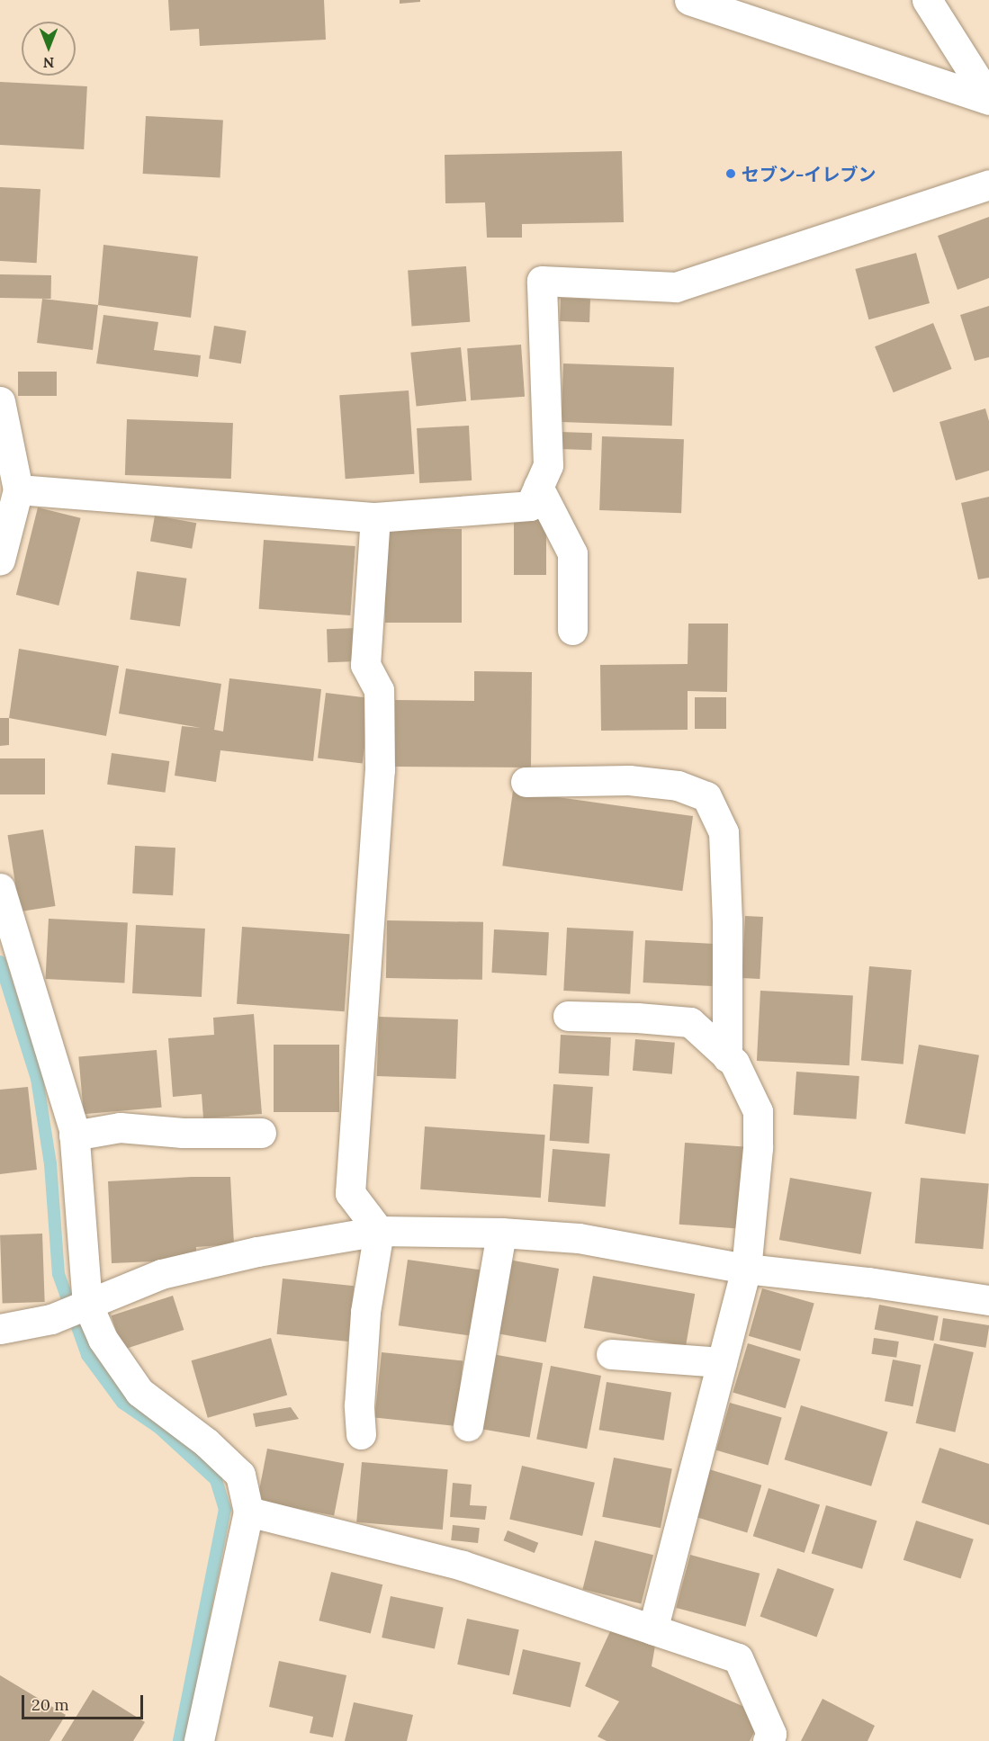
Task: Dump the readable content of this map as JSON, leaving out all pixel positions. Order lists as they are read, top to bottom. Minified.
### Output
{"places":["セブン-イレブン"],"scale_bar":"20 m","north":"bottom"}
